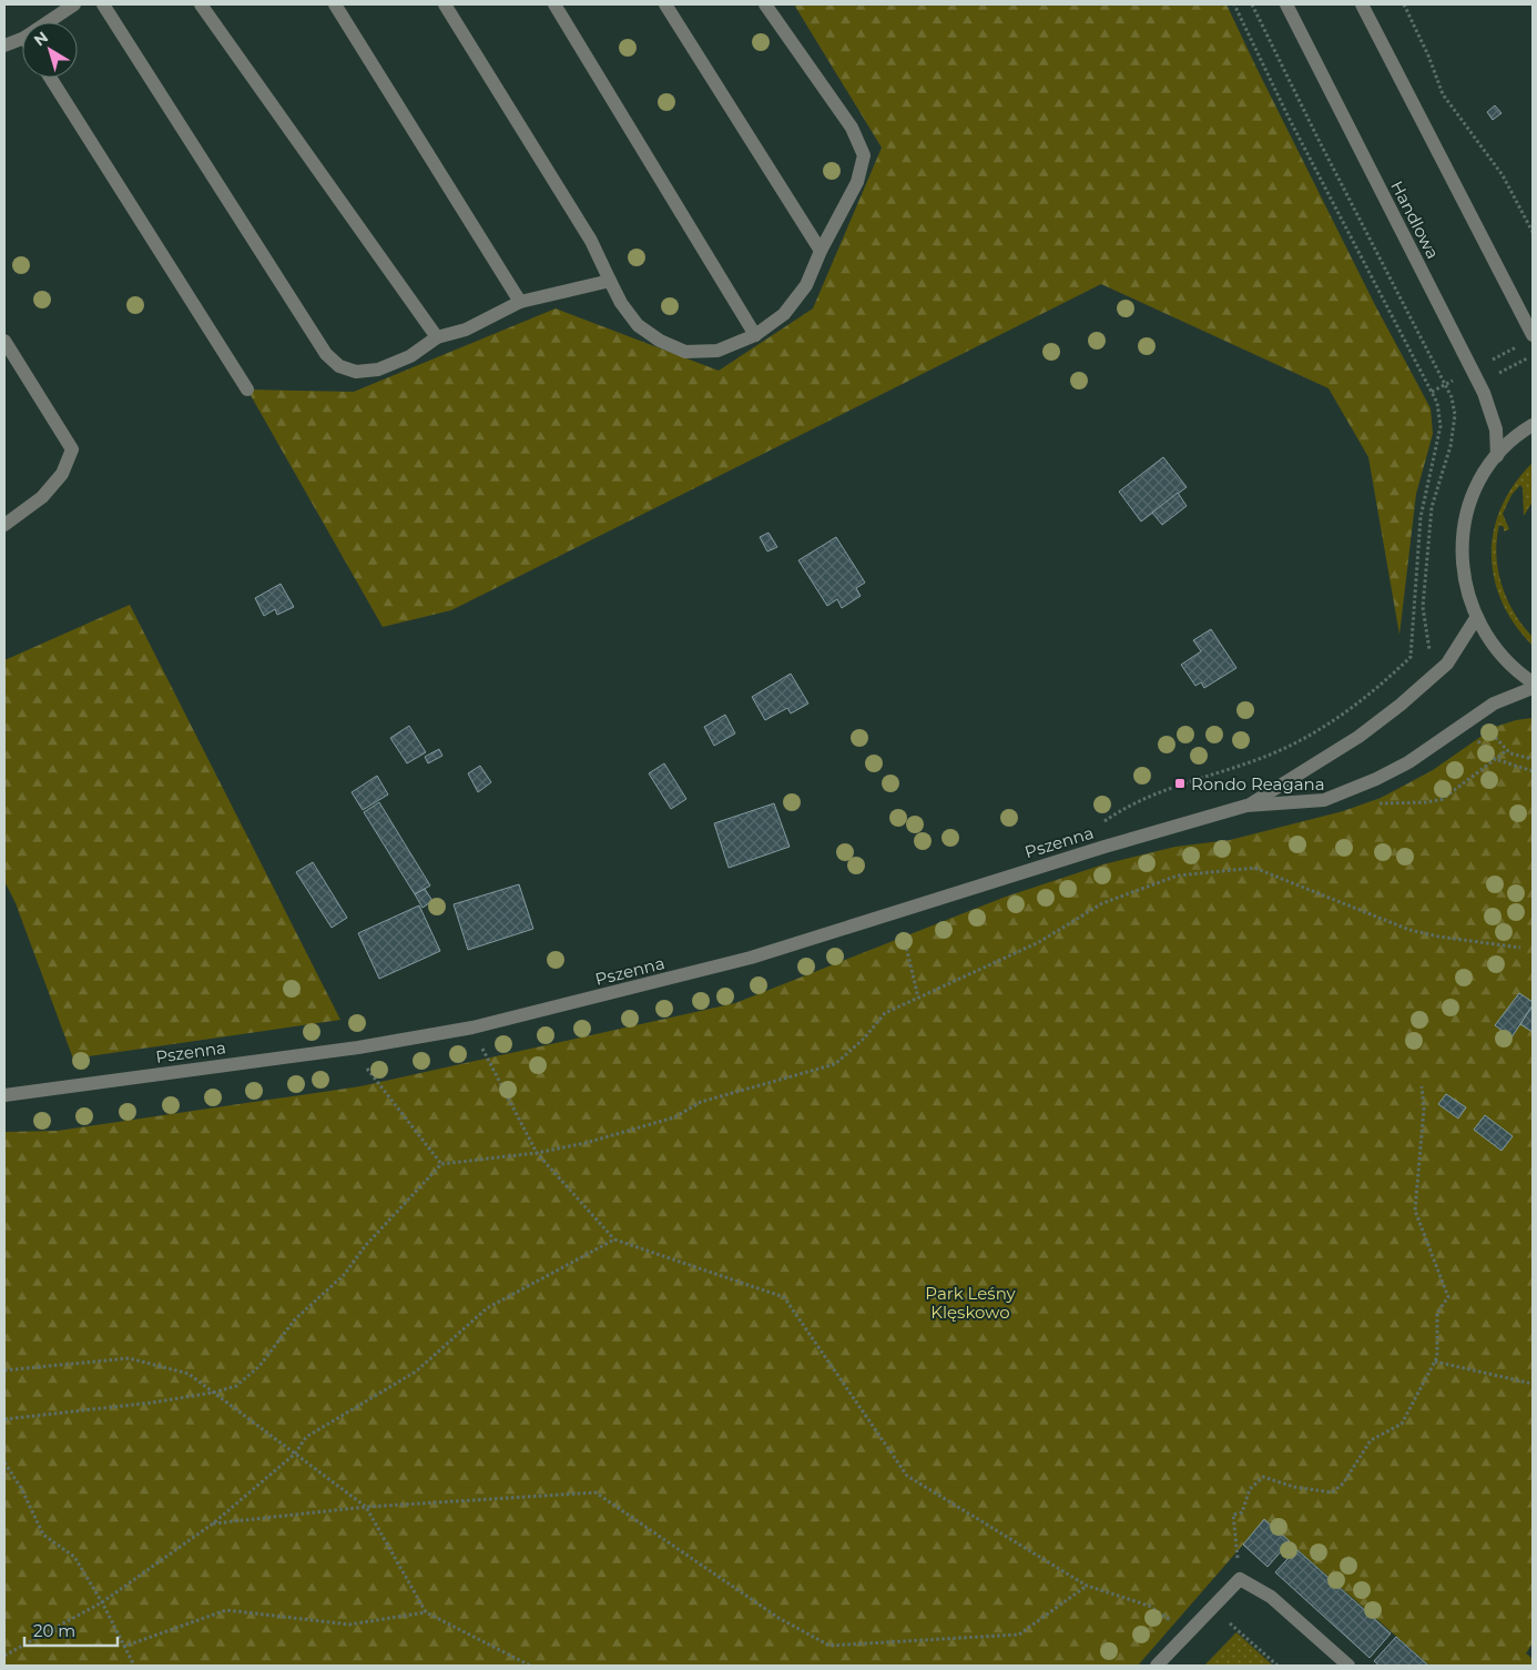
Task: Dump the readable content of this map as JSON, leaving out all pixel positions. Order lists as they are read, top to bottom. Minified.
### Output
{"streets":{"street":["Handlowa","Pszenna"]},"parks":["Park Leśny Klęskowo"],"places":{"transit":["Rondo Reagana"]},"scale_bar":"20 m","north":"top left"}
